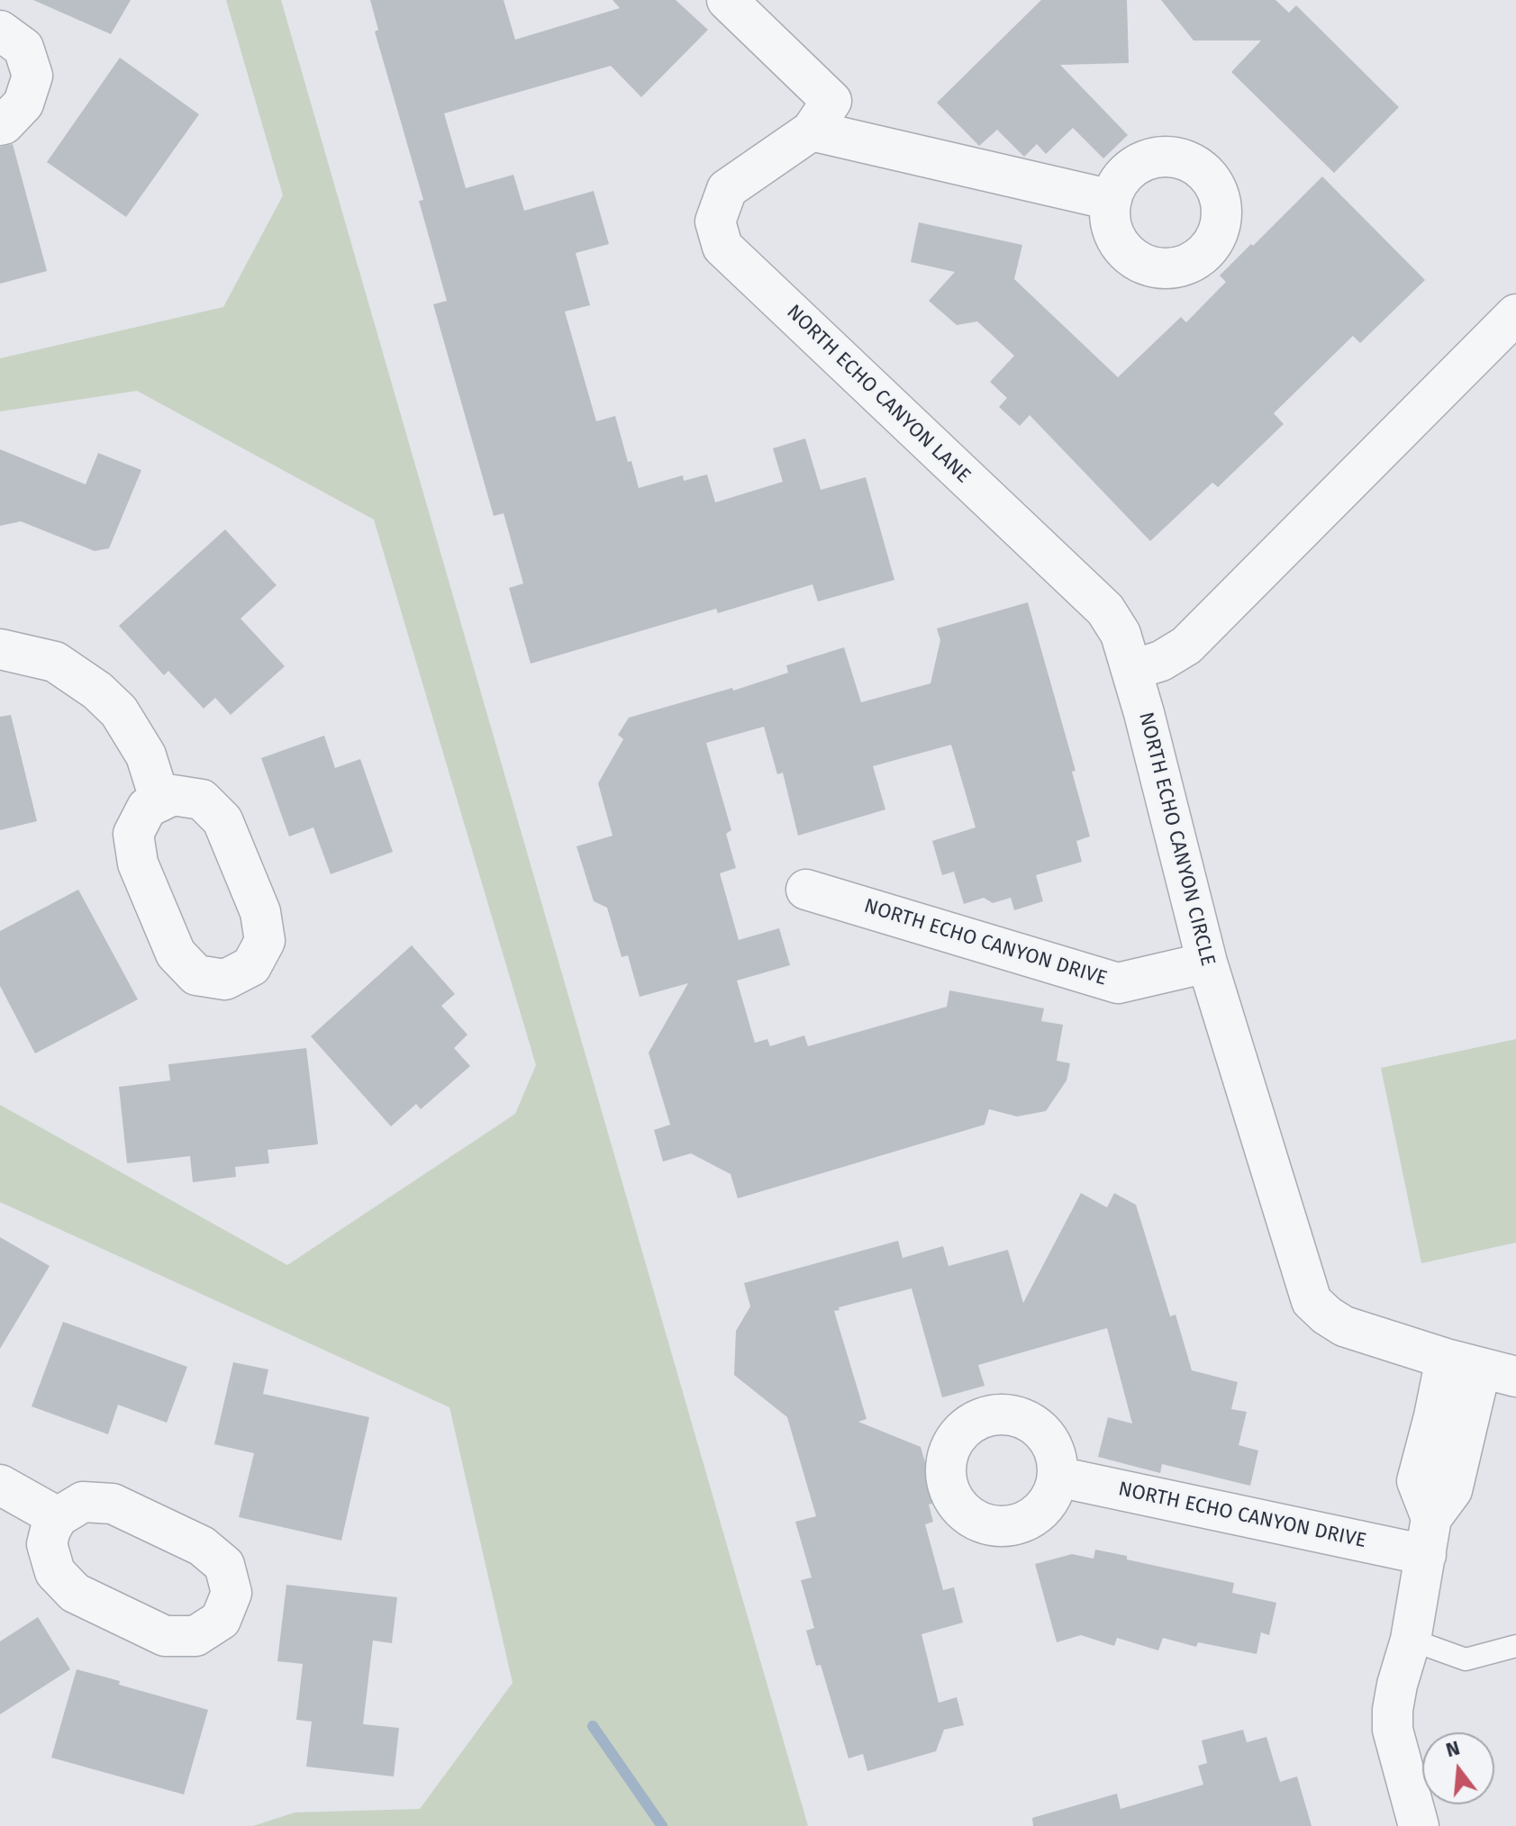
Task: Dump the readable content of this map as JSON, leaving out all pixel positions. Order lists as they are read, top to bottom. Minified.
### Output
{"streets":{"street":["NORTH ECHO CANYON LANE","NORTH ECHO CANYON CIRCLE","NORTH ECHO CANYON DRIVE"]},"crossings":[["NORTH ECHO CANYON LANE","NORTH ECHO CANYON CIRCLE"],["NORTH ECHO CANYON CIRCLE","NORTH ECHO CANYON DRIVE"]],"north":"top"}
